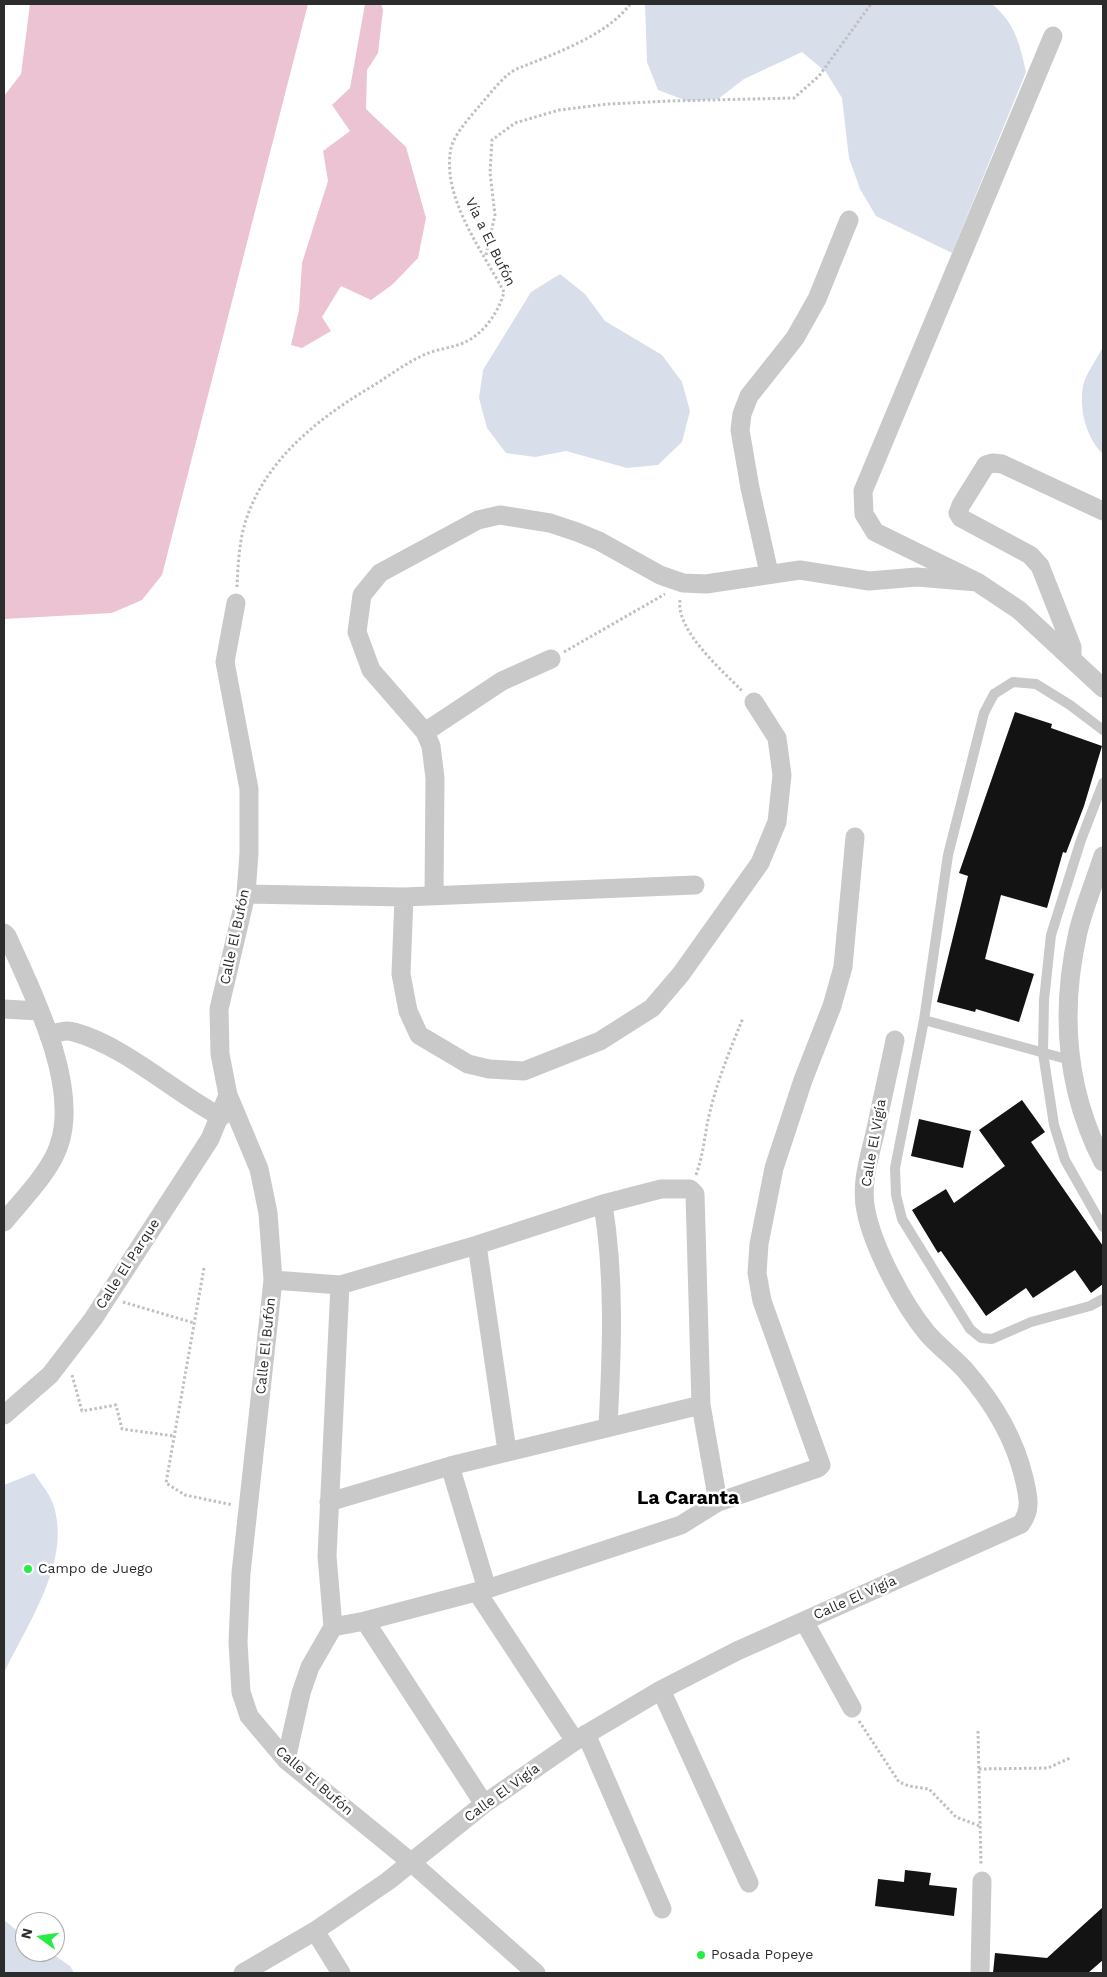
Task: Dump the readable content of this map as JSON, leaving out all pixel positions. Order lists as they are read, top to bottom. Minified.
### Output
{"streets":{"street":["Calle El Bufón","Calle El Vigía","Calle El Parque"],"path":["Vía a El Bufón"]},"crossings":[["Vía a El Bufón","Calle El Bufón"],["Calle El Bufón","Calle El Vigía"],["Calle El Bufón","Calle El Parque"]],"districts":["La Caranta"],"places":["Campo de Juego","Posada Popeye"],"north":"left"}
